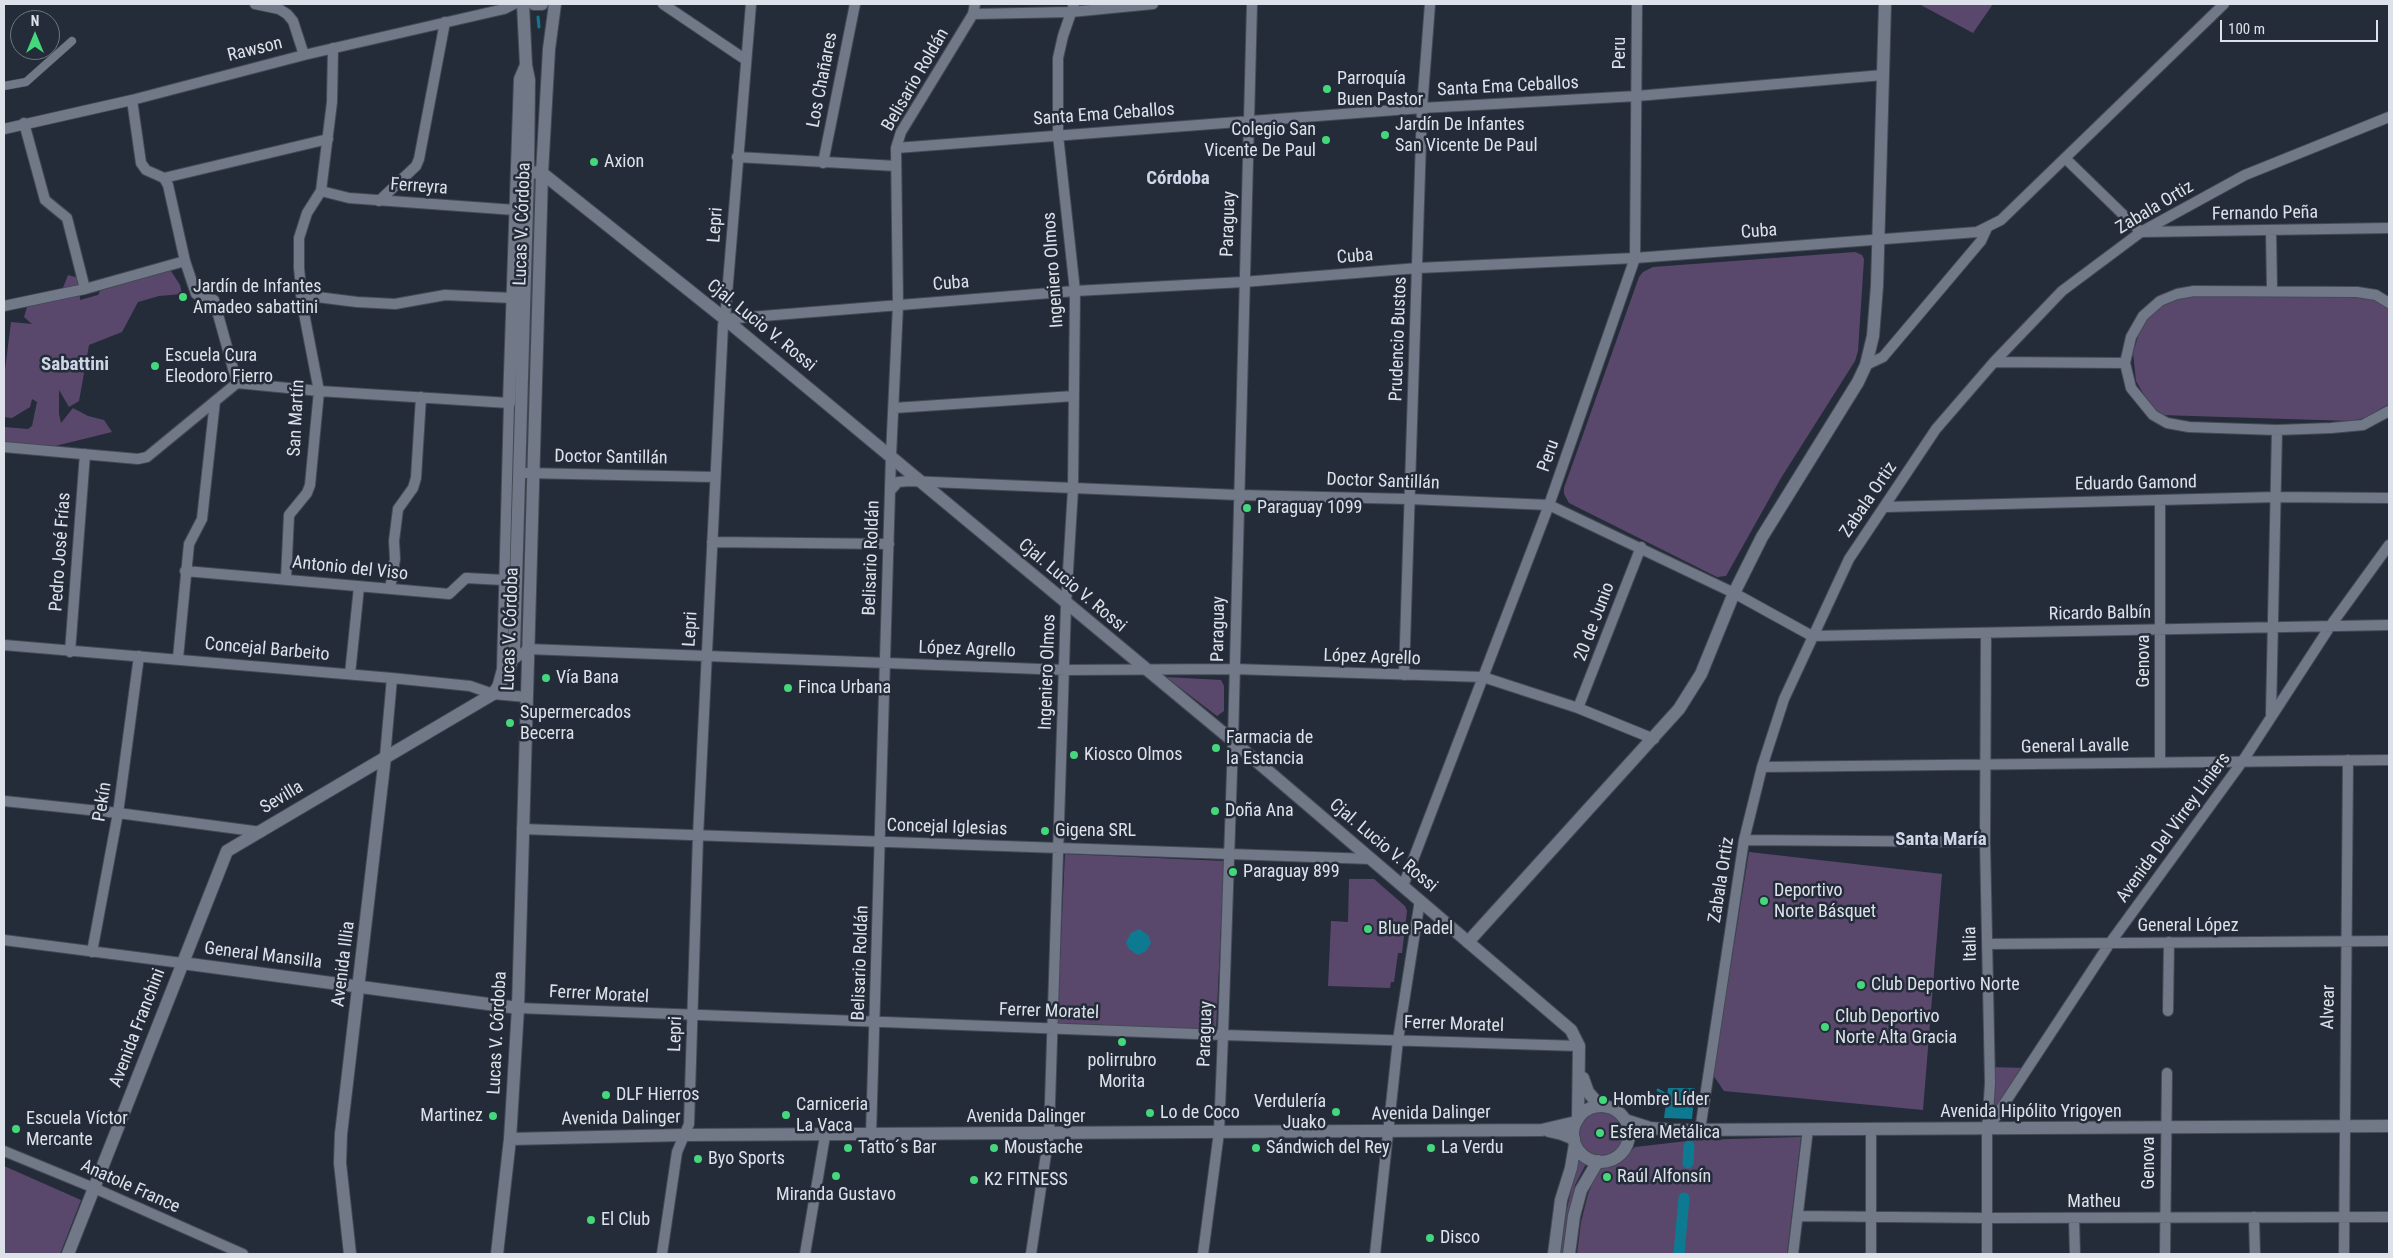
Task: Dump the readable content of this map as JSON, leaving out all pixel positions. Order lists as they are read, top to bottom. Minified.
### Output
{"streets":{"street":["Rawson","Peru","Los Chañares","Belisario Roldán","Santa Ema Ceballos","Ferreyra","Zabala Ortiz","Fernando Peña","Lucas V. Córdoba","Paraguay","Lepri","Cuba","Ingeniero Olmos","Cjal. Lucio V. Rossi","Prudencio Bustos","San Martín","Doctor Santillán","Eduardo Gamond","Pedro José Frías","Antonio del Viso","Ricardo Balbín","20 de Junio","Concejal Barbeito","López Agrello","Genova","General Lavalle","Sevilla","Pekín","Concejal Iglesias","Avenida Del Virrey Liniers","General López","Italia","General Mansilla","Avenida Illia","Ferrer Moratel","Alvear","Avenida Franchini","Avenida Hipólito Yrigoyen","Avenida Dalinger","Anatole France","Matheu"]},"crossings":[["Rawson","San Martín"],["Peru","Santa Ema Ceballos"],["Peru","Cuba"],["Peru","Cjal. Lucio V. Rossi"],["Peru","Doctor Santillán"],["Peru","López Agrello"],["Belisario Roldán","Santa Ema Ceballos"],["Belisario Roldán","Cuba"],["Belisario Roldán","Cjal. Lucio V. Rossi"],["Belisario Roldán","Doctor Santillán"],["Belisario Roldán","López Agrello"],["Belisario Roldán","Concejal Iglesias"],["Belisario Roldán","Ferrer Moratel"],["Belisario Roldán","Avenida Dalinger"],["Santa Ema Ceballos","Paraguay"],["Santa Ema Ceballos","Ingeniero Olmos"],["Santa Ema Ceballos","Prudencio Bustos"],["Ferreyra","Lucas V. Córdoba"],["Ferreyra","San Martín"],["Zabala Ortiz","Fernando Peña"],["Zabala Ortiz","Doctor Santillán"],["Zabala Ortiz","Eduardo Gamond"],["Zabala Ortiz","Ricardo Balbín"],["Zabala Ortiz","General Lavalle"],["Zabala Ortiz","Avenida Hipólito Yrigoyen"],["Lucas V. Córdoba","Cjal. Lucio V. Rossi"],["Lucas V. Córdoba","Doctor Santillán"],["Lucas V. Córdoba","Concejal Barbeito"],["Lucas V. Córdoba","López Agrello"],["Lucas V. Córdoba","Sevilla"],["Lucas V. Córdoba","Concejal Iglesias"],["Lucas V. Córdoba","General Mansilla"],["Lucas V. Córdoba","Ferrer Moratel"],["Lucas V. Córdoba","Avenida Dalinger"],["Paraguay","Cuba"],["Paraguay","Cjal. Lucio V. Rossi"],["Paraguay","Doctor Santillán"],["Paraguay","López Agrello"],["Paraguay","Concejal Iglesias"],["Paraguay","Ferrer Moratel"],["Paraguay","Avenida Dalinger"],["Lepri","Cuba"],["Lepri","Cjal. Lucio V. Rossi"],["Lepri","Doctor Santillán"],["Lepri","López Agrello"],["Lepri","Concejal Iglesias"],["Lepri","Ferrer Moratel"],["Lepri","Avenida Dalinger"],["Cuba","Ingeniero Olmos"],["Cuba","Cjal. Lucio V. Rossi"],["Cuba","Prudencio Bustos"],["Ingeniero Olmos","Cjal. Lucio V. Rossi"],["Ingeniero Olmos","Doctor Santillán"],["Ingeniero Olmos","López Agrello"],["Ingeniero Olmos","Concejal Iglesias"],["Ingeniero Olmos","Ferrer Moratel"],["Ingeniero Olmos","Avenida Dalinger"],["Cjal. Lucio V. Rossi","Doctor Santillán"],["Cjal. Lucio V. Rossi","López Agrello"],["Cjal. Lucio V. Rossi","Concejal Iglesias"],["Cjal. Lucio V. Rossi","Ferrer Moratel"],["Prudencio Bustos","Doctor Santillán"],["Prudencio Bustos","López Agrello"],["San Martín","Antonio del Viso"],["Doctor Santillán","Ricardo Balbín"],["Doctor Santillán","20 de Junio"],["Eduardo Gamond","Genova"],["Pedro José Frías","Concejal Barbeito"],["Ricardo Balbín","Genova"],["Ricardo Balbín","Avenida Del Virrey Liniers"],["Ricardo Balbín","Italia"],["20 de Junio","López Agrello"],["Concejal Barbeito","Sevilla"],["Concejal Barbeito","Pekín"],["Concejal Barbeito","Avenida Illia"],["Genova","General Lavalle"],["Genova","Avenida Hipólito Yrigoyen"],["Genova","Matheu"],["General Lavalle","Avenida Del Virrey Liniers"],["General Lavalle","Italia"],["General Lavalle","Alvear"],["Sevilla","Pekín"],["Sevilla","Avenida Illia"],["Sevilla","Avenida Franchini"],["Pekín","General Mansilla"],["Avenida Del Virrey Liniers","General López"],["Avenida Del Virrey Liniers","Italia"],["Avenida Del Virrey Liniers","Avenida Hipólito Yrigoyen"],["General López","Italia"],["General López","Alvear"],["Italia","Avenida Hipólito Yrigoyen"],["Italia","Matheu"],["General Mansilla","Avenida Illia"],["General Mansilla","Ferrer Moratel"],["General Mansilla","Avenida Franchini"],["Alvear","Avenida Hipólito Yrigoyen"],["Alvear","Matheu"],["Avenida Franchini","Anatole France"],["Avenida Hipólito Yrigoyen","Avenida Dalinger"]],"districts":["Córdoba","Sabattini","Santa María"],"places":["Parroquía Buen Pastor","Jardín De Infantes San Vicente De Paul","Colegio San Vicente De Paul","Axion","Jardín de Infantes Amadeo sabattini","Escuela Cura Eleodoro Fierro","Paraguay 1099","Vía Bana","Finca Urbana","Supermercados Becerra","Farmacia de la Estancia","Kiosco Olmos","Doña Ana","Gigena SRL","Paraguay 899","Deportivo Norte Básquet","Blue Padel","Club Deportivo Norte","Club Deportivo Norte Alta Gracia","polirrubro Morita","DLF Hierros","Hombre Líder","Verdulería Juako","Lo de Coco","Carniceria La Vaca","Martinez","Escuela Víctor Mercante","Esfera Metálica","Tatto´s Bar","Moustache","Sándwich del Rey","La Verdu","Byo Sports","Miranda Gustavo","Raúl Alfonsín","K2 FITNESS","El Club","Disco"],"scale_bar":"100 m","north":"top"}
